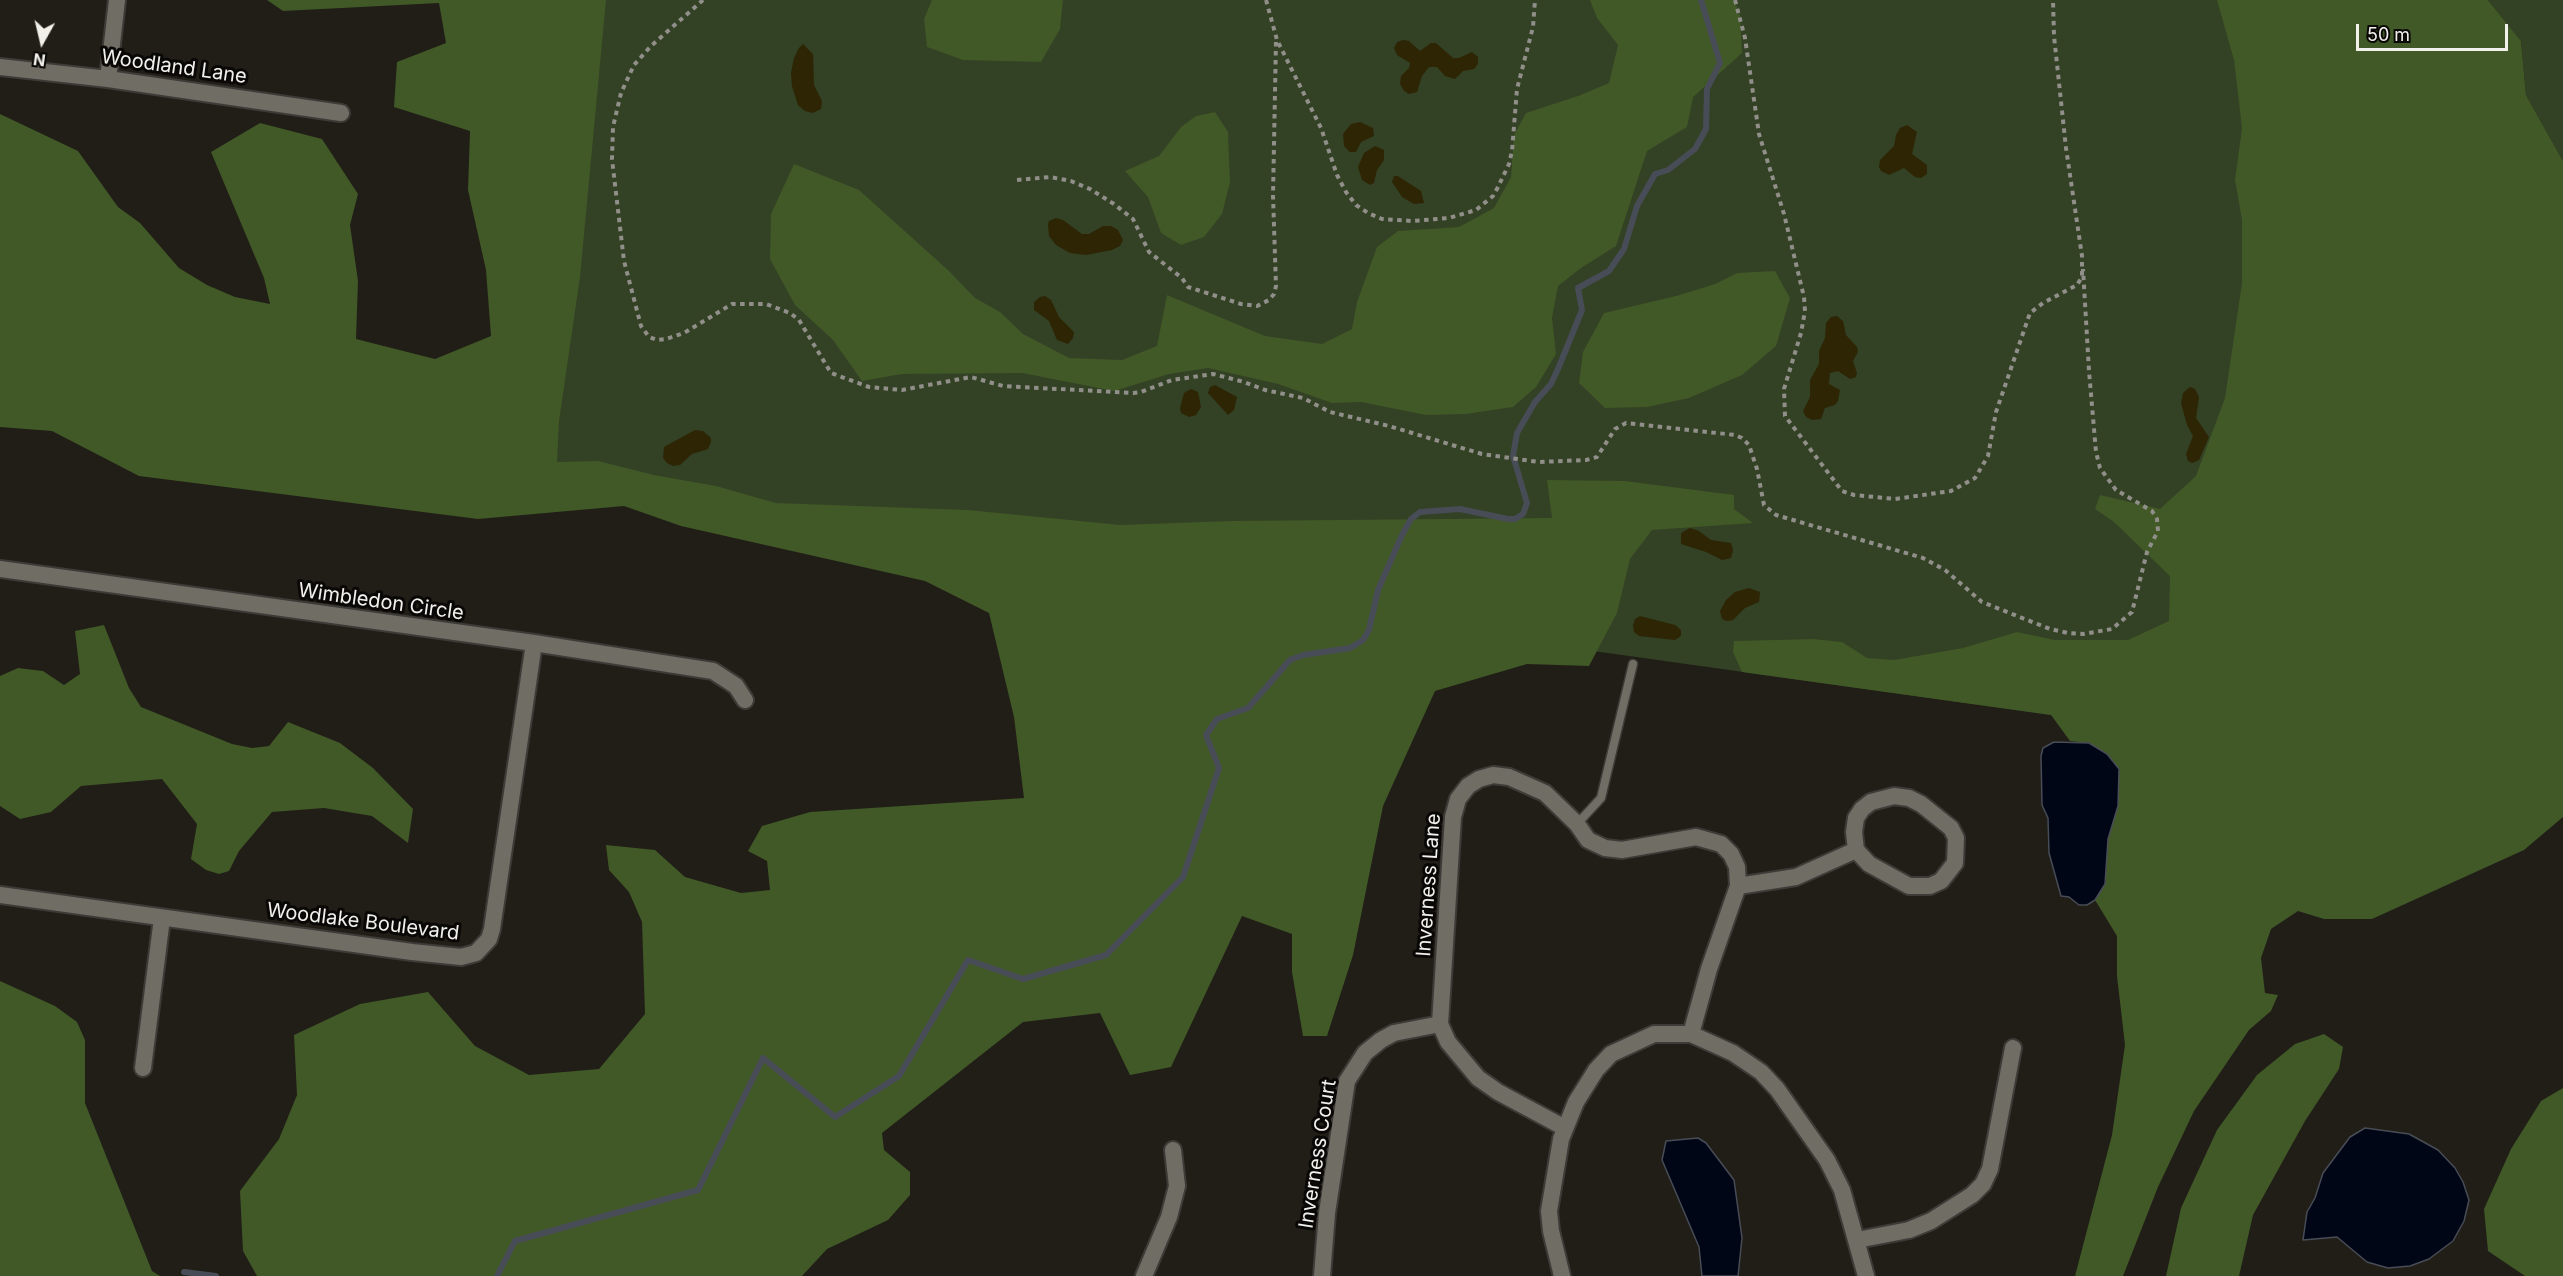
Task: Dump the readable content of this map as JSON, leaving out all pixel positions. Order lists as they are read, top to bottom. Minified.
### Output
{"streets":{"street":["Woodland Lane","Wimbledon Circle","Inverness Lane","Woodlake Boulevard","Inverness Court"]},"crossings":[["Wimbledon Circle","Woodlake Boulevard"],["Inverness Lane","Inverness Court"]],"scale_bar":"50 m","north":"bottom"}
